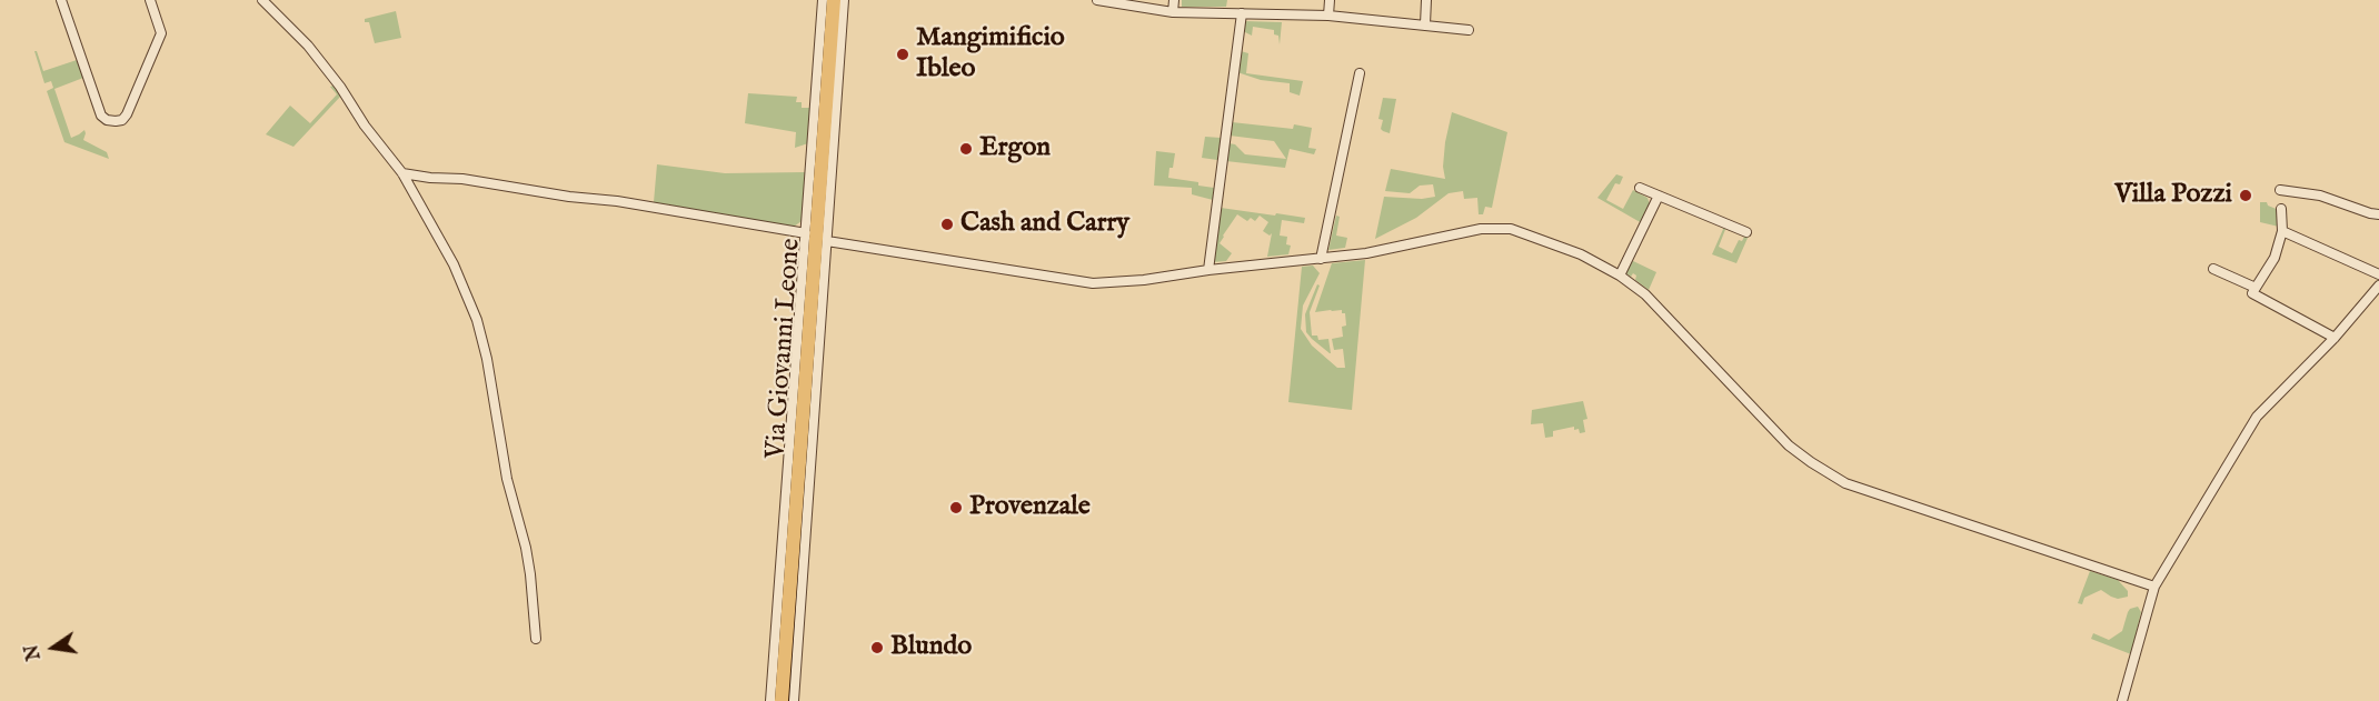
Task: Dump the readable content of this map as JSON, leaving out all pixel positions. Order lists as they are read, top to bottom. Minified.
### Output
{"streets":{"main road":["Via Giovanni Leone"]},"places":["Mangimificio Ibleo","Ergon","Villa Pozzi","Cash and Carry","Provenzale","Blundo"],"north":"left"}
